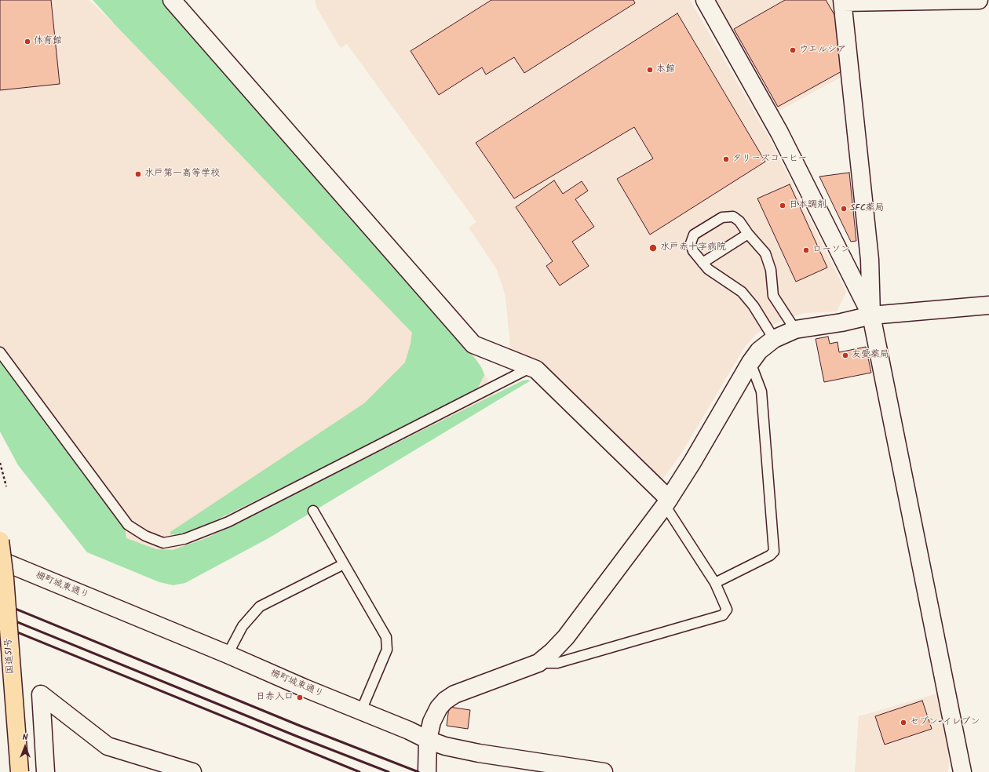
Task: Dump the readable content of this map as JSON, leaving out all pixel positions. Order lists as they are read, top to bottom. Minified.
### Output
{"streets":{"highway":["国道51号"],"street":["柵町城東通り"]},"places":["体育館","ウエルシア","本館","タリーズコーヒー","水戸第一高等学校","日本調剤","SFC薬局","水戸赤十字病院","ローソン","友愛薬局","日赤入口","セブン-イレブン"],"north":"top"}
